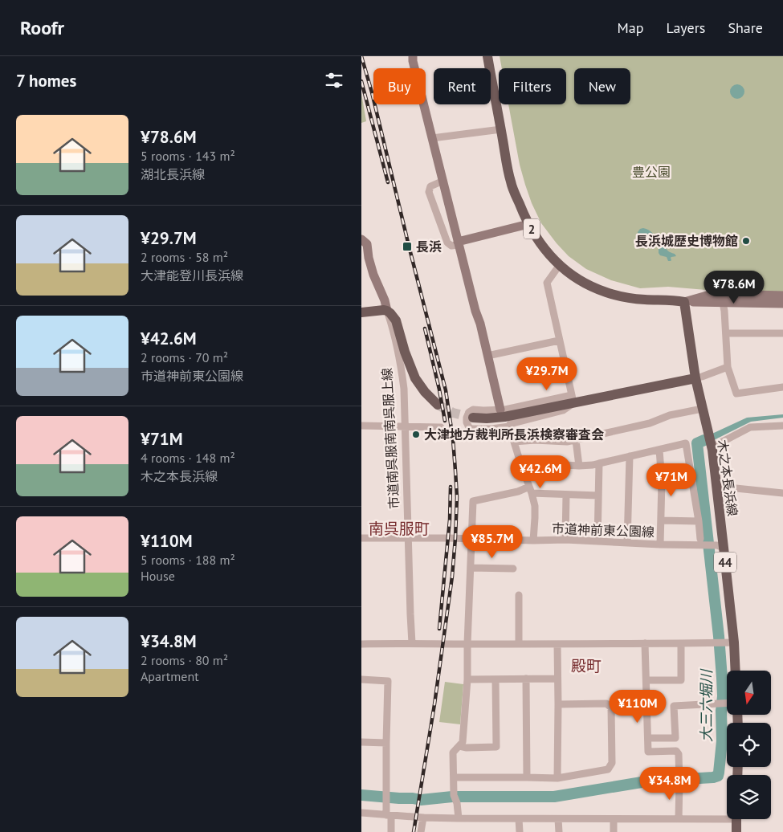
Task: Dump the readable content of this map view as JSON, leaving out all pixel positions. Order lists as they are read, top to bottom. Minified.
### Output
{"streets":{"main road":["2","木之本長浜線","44"],"street":["市道南呉服南南呉服上線","市道神前東公園線"]},"crossings":[["2","木之本長浜線"],["市道南呉服南南呉服上線","市道神前東公園線"],["木之本長浜線","市道神前東公園線"]],"districts":["南呉服町","殿町"],"water":["大三六堀川"],"parks":["豊公園"],"places":{"other":["長浜城歴史博物館","大津地方裁判所長浜検察審査会"],"transit":["長浜"]},"north":"bottom","page":{"header":"Roofr","nav":["Map","Layers","Share"],"heading":"7 homes","chip":["Buy","Rent","Filters","New"],"list":[{"name":"¥78.6M","note":"5 rooms · 143 m² · 湖北長浜線"},{"name":"¥29.7M","note":"2 rooms · 58 m² · 大津能登川長浜線"},{"name":"¥42.6M","note":"2 rooms · 70 m² · 市道神前東公園線"},{"name":"¥71M","note":"4 rooms · 148 m² · 木之本長浜線"},{"name":"¥110M","note":"5 rooms · 188 m² · House"},{"name":"¥34.8M","note":"2 rooms · 80 m² · Apartment"}],"price":["¥78.6M","¥29.7M","¥42.6M","¥71M","¥85.7M","¥110M","¥34.8M"]}}
